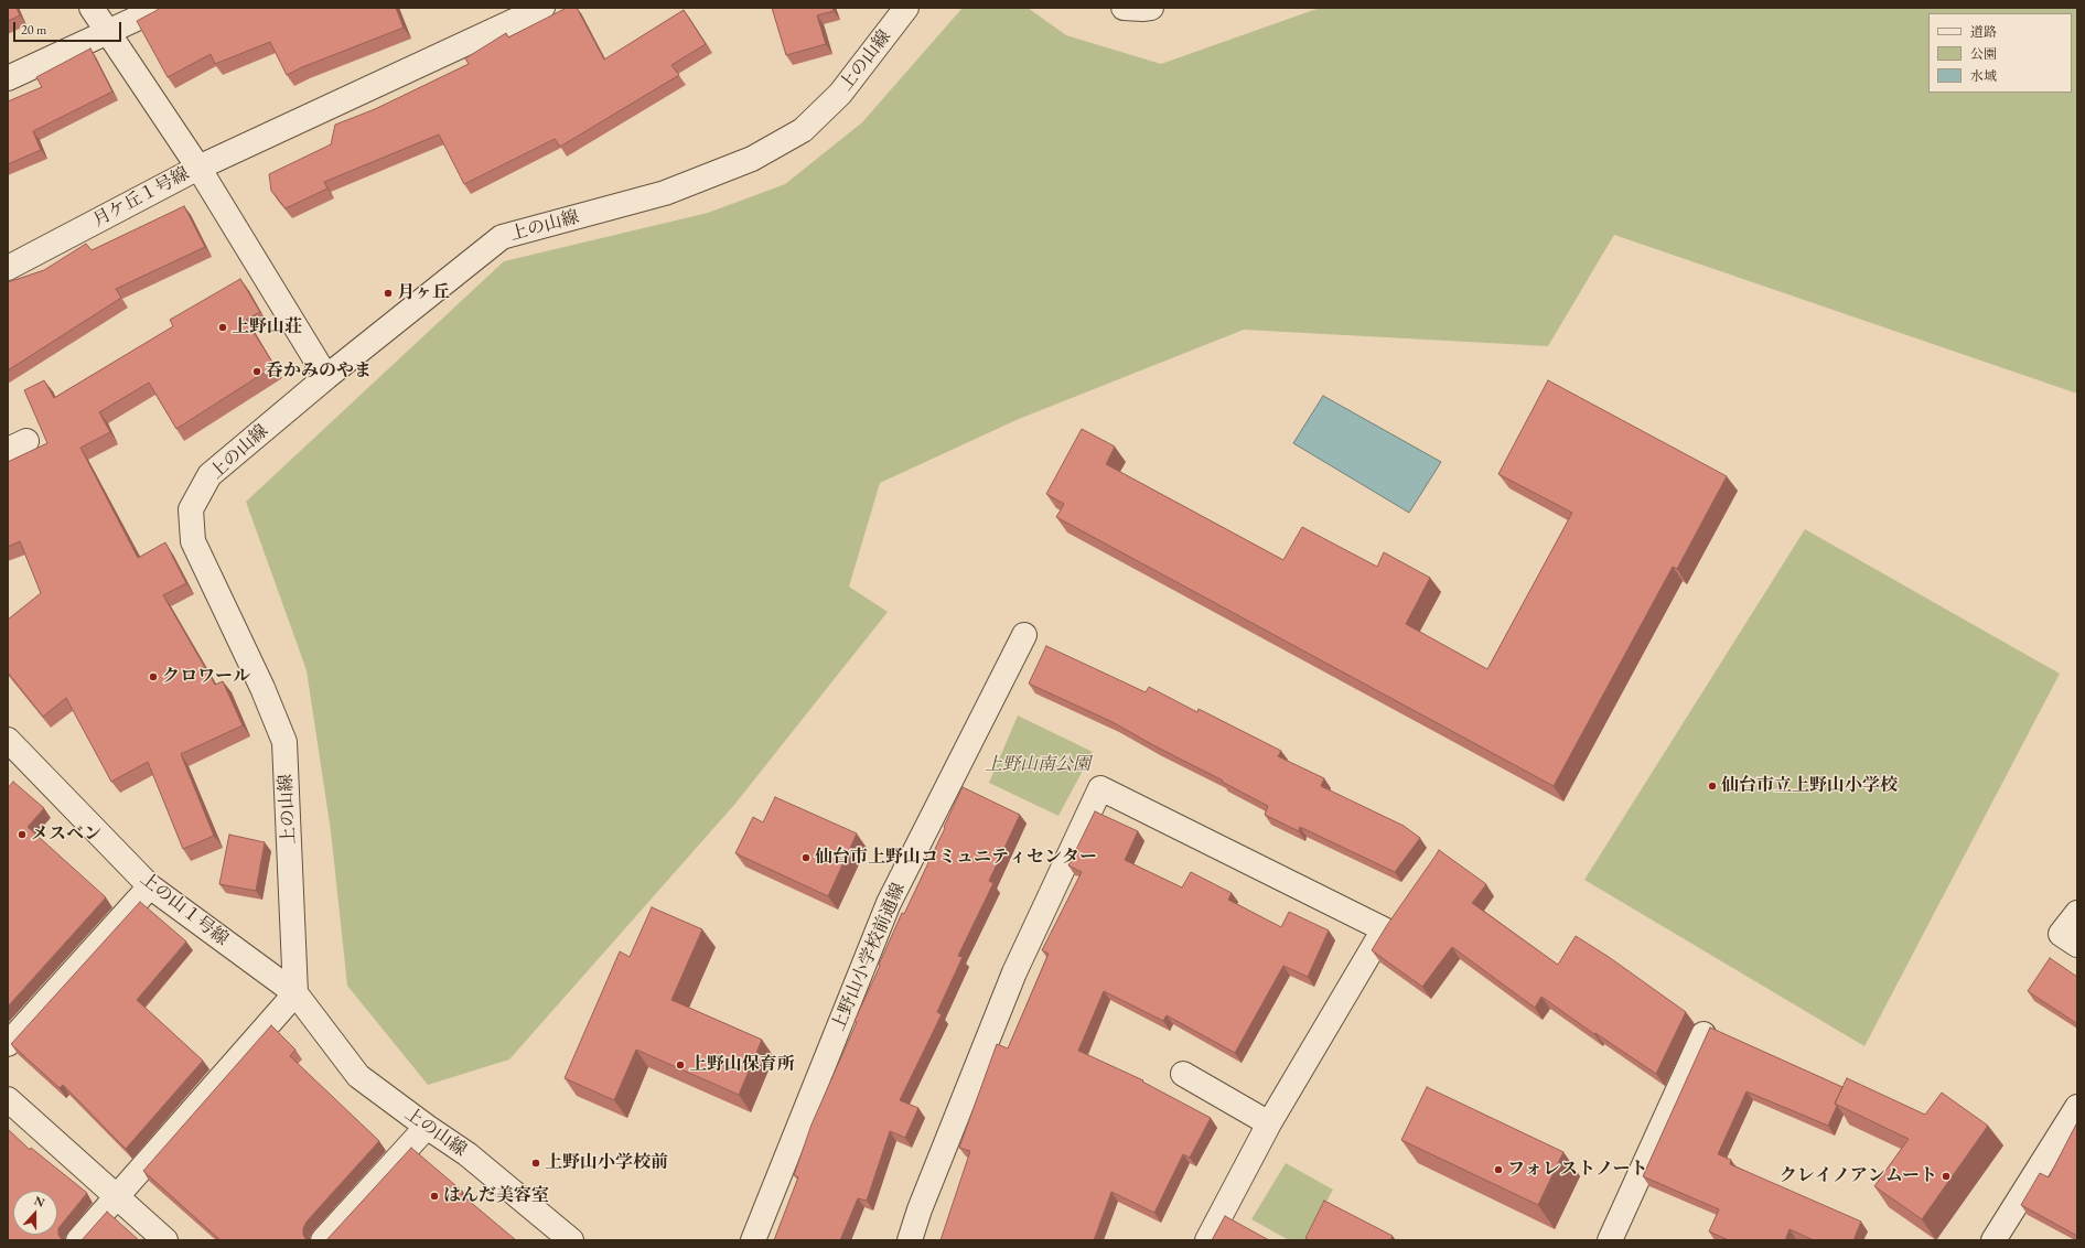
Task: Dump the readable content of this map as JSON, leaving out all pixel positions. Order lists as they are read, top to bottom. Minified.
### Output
{"streets":{"street":["上の山線","月ケ丘１号線","上の山１号線","上野山小学校前通線"]},"crossings":[["上の山線","上の山１号線"]],"parks":["上野山南公園"],"places":["月ヶ丘","上野山荘","呑かみのやま","クロワール","仙台市立上野山小学校","メスベン","仙台市上野山コミュニティセンター","上野山保育所","上野山小学校前","フォレストノート","クレイノアンムート","はんだ美容室"],"legend":["道路","公園","水域"],"scale_bar":"20 m","north":"top"}
